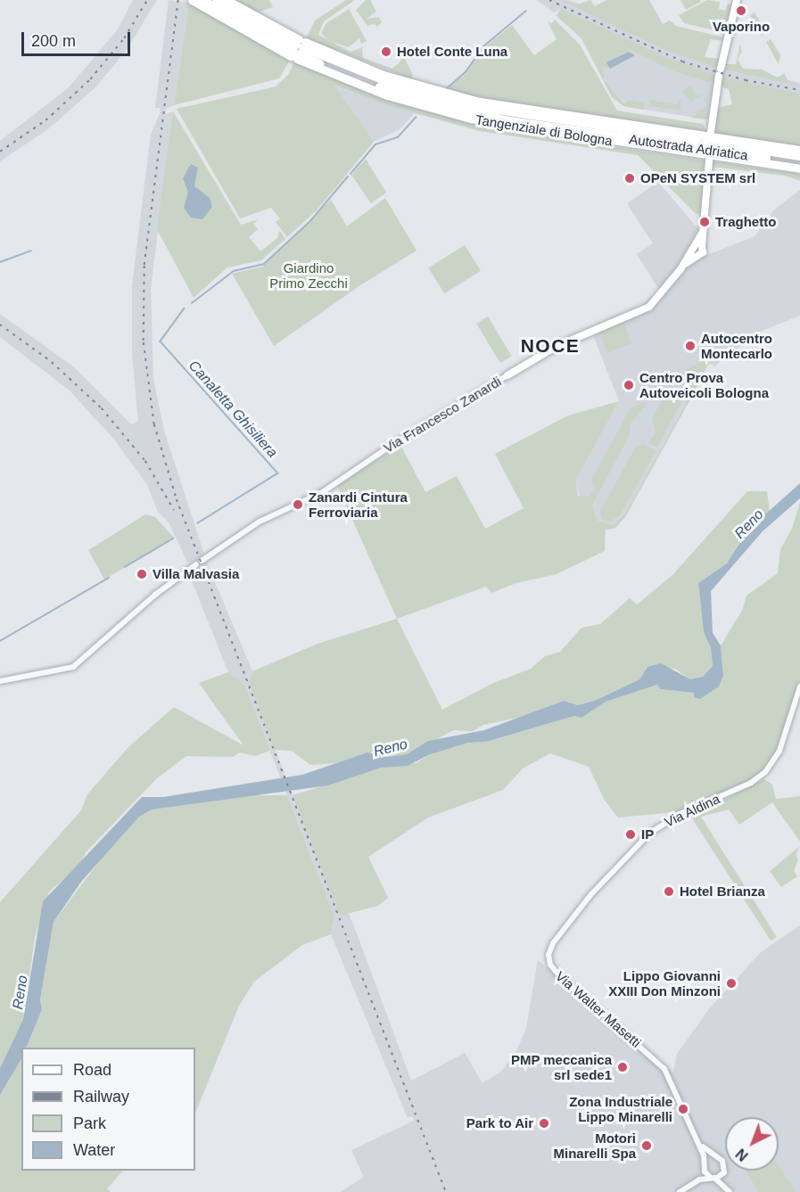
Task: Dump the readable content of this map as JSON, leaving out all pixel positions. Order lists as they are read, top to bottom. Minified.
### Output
{"streets":{"highway":["Tangenziale di Bologna","Autostrada Adriatica"],"main road":["Via Francesco Zanardi"],"street":["Via Aldina","Via Walter Masetti"]},"crossings":[["Tangenziale di Bologna","Autostrada Adriatica"],["Via Aldina","Via Walter Masetti"]],"districts":["NOCE"],"water":["Canaletta Ghisiliera","Reno"],"parks":["Giardino Primo Zecchi"],"places":["Vaporino","Hotel Conte Luna","OPeN SYSTEM srl","Traghetto","Autocentro Montecarlo","Centro Prova Autoveicoli Bologna","Zanardi Cintura Ferroviaria","Villa Malvasia","IP","Hotel Brianza","Lippo Giovanni XXIII Don Minzoni","PMP meccanica srl sede1","Zona Industriale Lippo Minarelli","Park to Air","Motori Minarelli Spa"],"legend":["Road","Railway","Park","Water"],"scale_bar":"200 m","north":"bottom left"}
